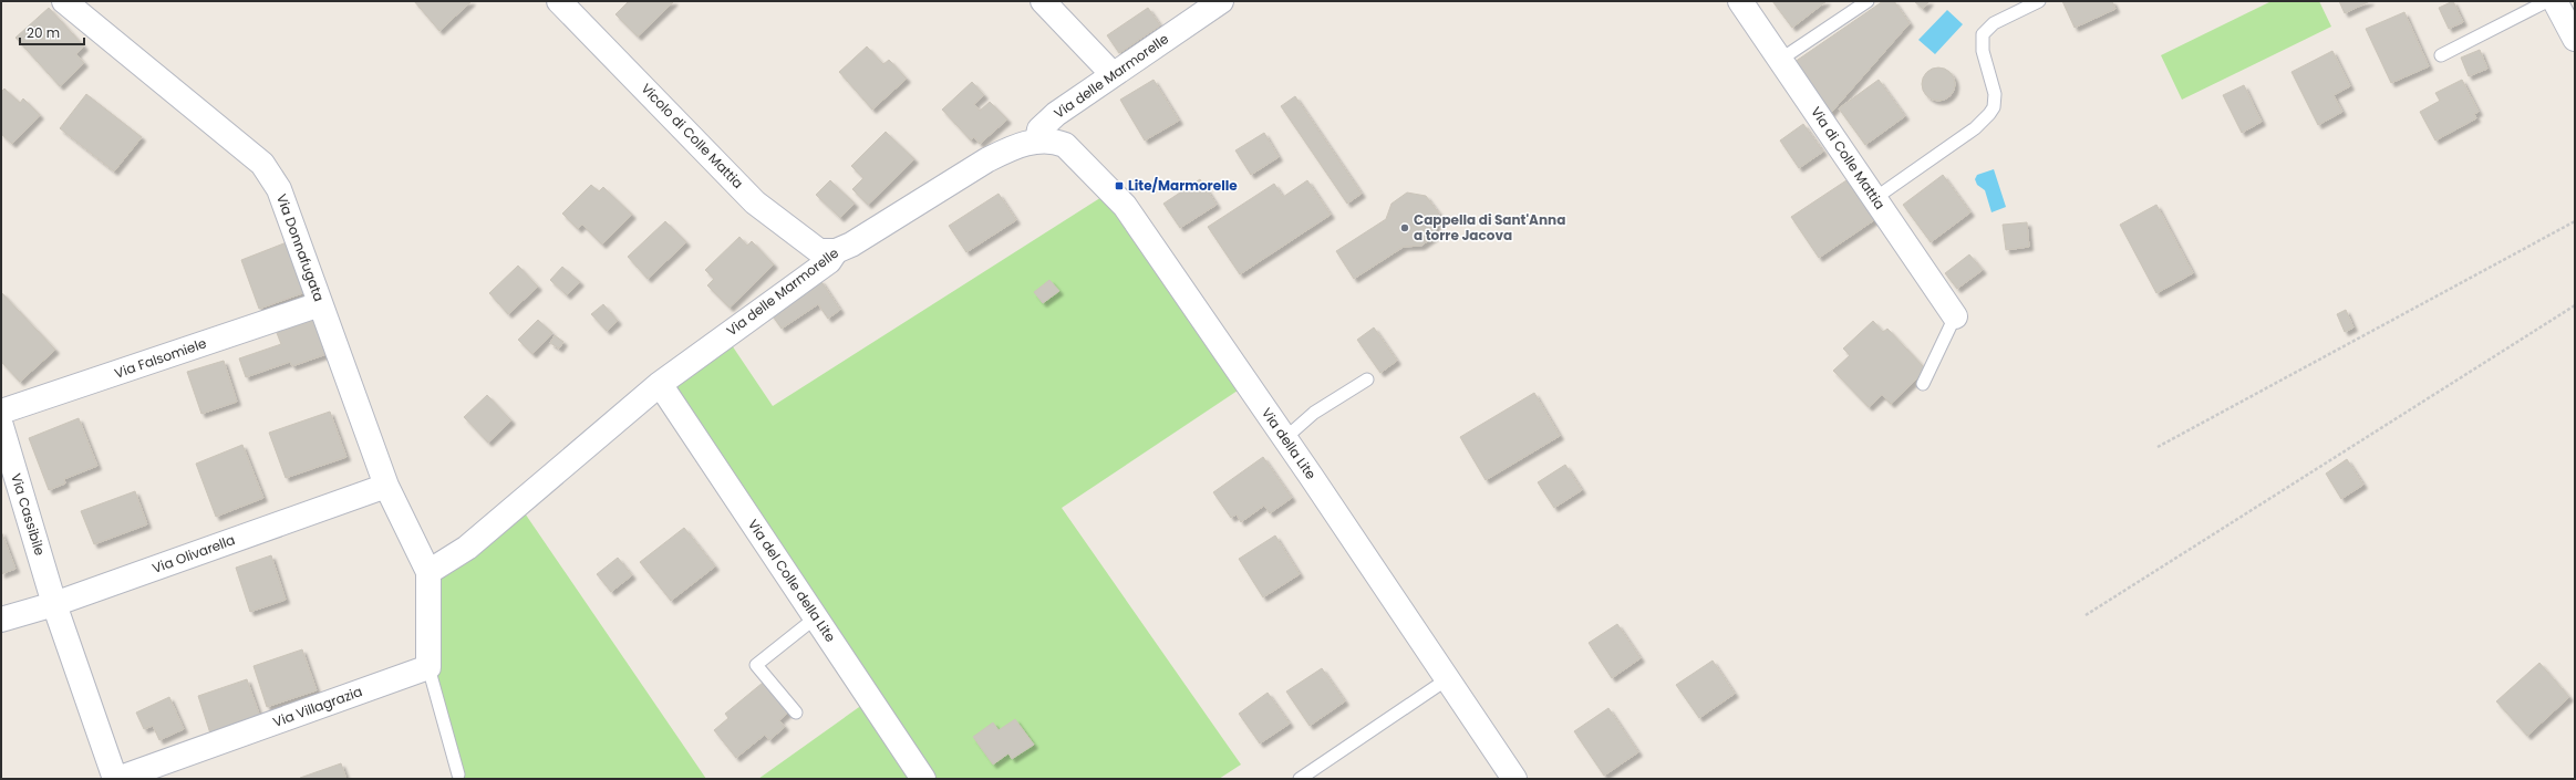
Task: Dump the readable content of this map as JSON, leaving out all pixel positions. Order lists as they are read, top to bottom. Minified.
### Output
{"streets":{"street":["Via delle Marmorelle","Vicolo di Colle Mattia","Via di Colle Mattia","Via Donnafugata","Via Falsomiele","Via della Lite","Via Cassibile","Via Olivarella","Via del Colle della Lite","Via Villagrazia"]},"crossings":[["Via delle Marmorelle","Vicolo di Colle Mattia"],["Via delle Marmorelle","Via Donnafugata"],["Via delle Marmorelle","Via della Lite"],["Via delle Marmorelle","Via del Colle della Lite"],["Via Donnafugata","Via Falsomiele"],["Via Donnafugata","Via Olivarella"],["Via Cassibile","Via Olivarella"],["Via Cassibile","Via Villagrazia"],["Via Olivarella","Via Villagrazia"]],"places":{"transit":["Lite/Marmorelle"],"other":["Cappella di Sant'Anna a torre Jacova"]},"scale_bar":"20 m"}
